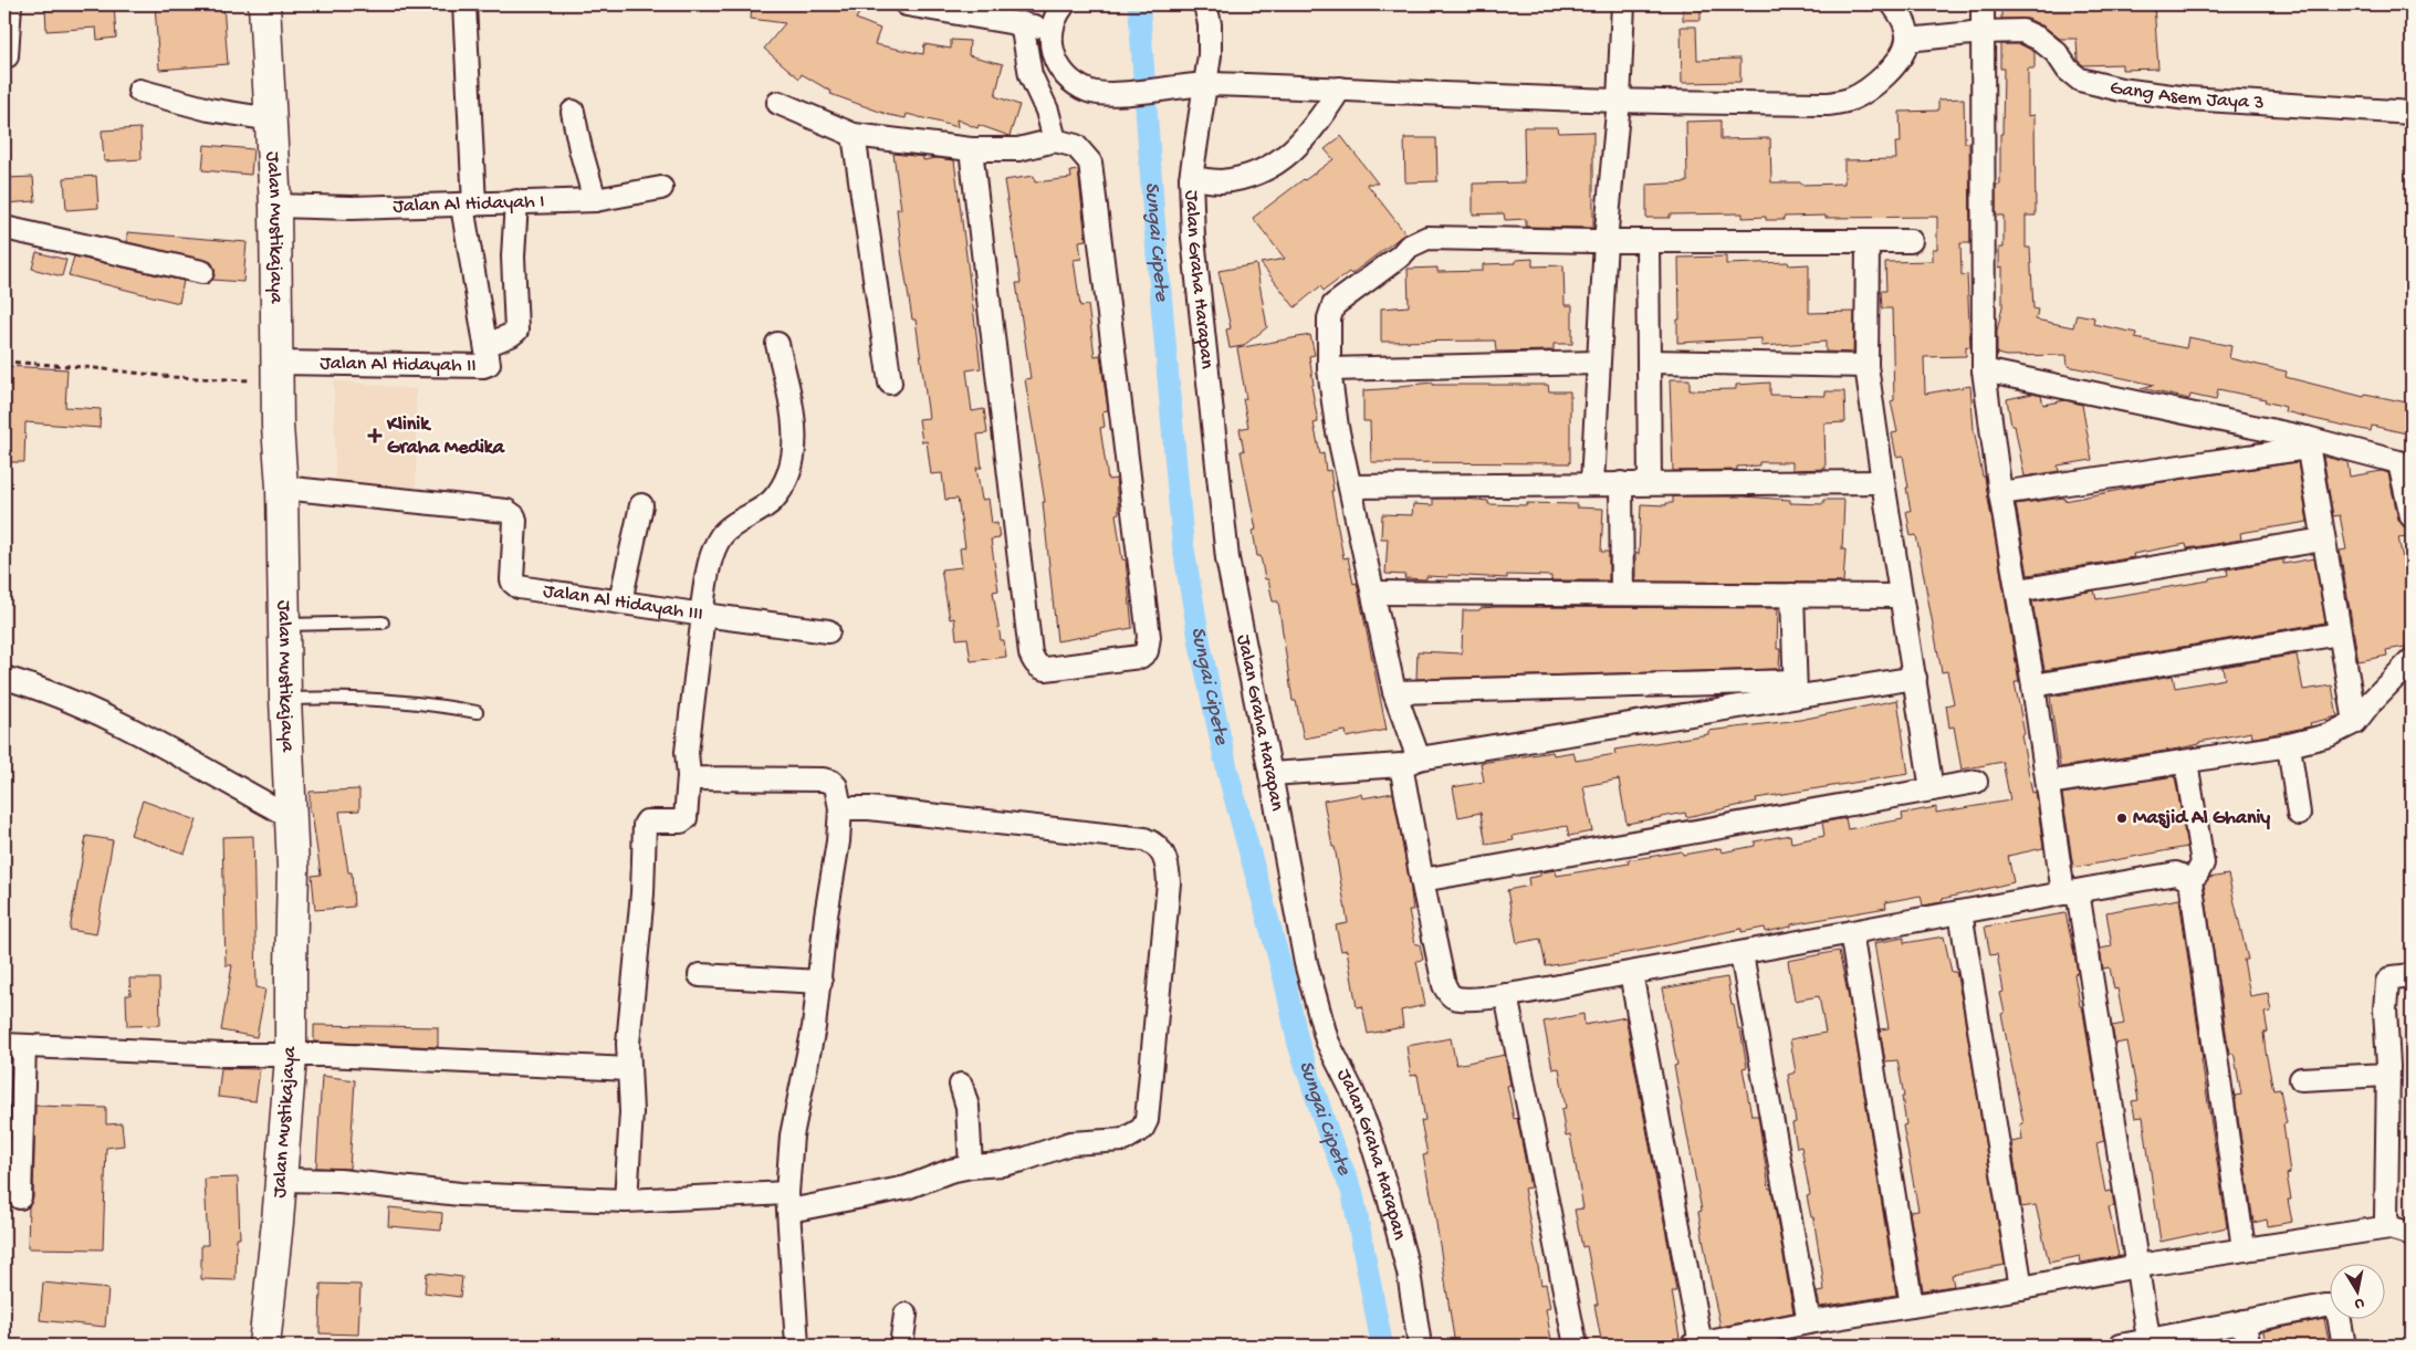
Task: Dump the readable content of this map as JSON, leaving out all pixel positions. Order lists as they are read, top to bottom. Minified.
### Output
{"streets":{"main road":["Jalan Mustikajaya"],"street":["Gang Asem Jaya 3","Jalan Al Hidayah I","Jalan Graha Harapan","Jalan Al Hidayah II","Jalan Al Hidayah III"]},"crossings":[["Jalan Al Hidayah I","Jalan Mustikajaya"],["Jalan Al Hidayah I","Jalan Al Hidayah II"],["Jalan Mustikajaya","Jalan Al Hidayah II"],["Jalan Mustikajaya","Jalan Al Hidayah III"]],"water":["Sungai Cipete"],"places":{"health":["Klinik Graha Medika"],"other":["Masjid Al Ghaniy"]},"north":"bottom"}
